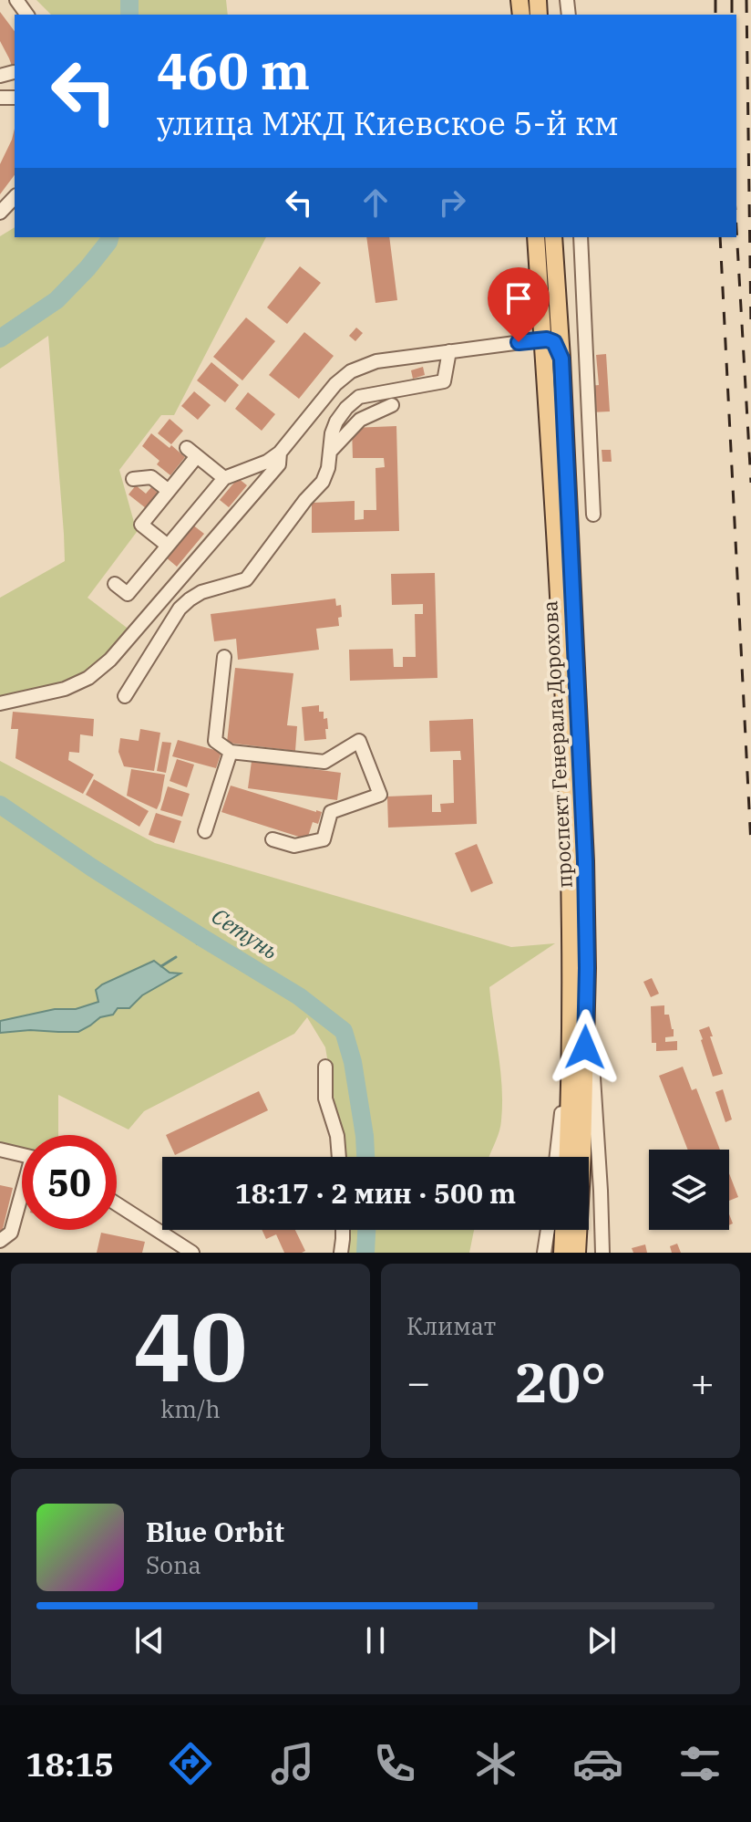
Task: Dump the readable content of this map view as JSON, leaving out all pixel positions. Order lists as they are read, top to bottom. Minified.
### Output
{"streets":{"main road":["проспект Генерала Дорохова"]},"water":["Сетунь"],"page":{"turn":["460 m","улица МЖД Киевское 5-й км"],"limit":"50","trip":"18:17 · 2 мин · 500 m","tile":[["40","km/h"],"Климат"],"heat":["−","20°","+"],"song":["Blue Orbit","Sona"],"tabs":"18:15"}}
